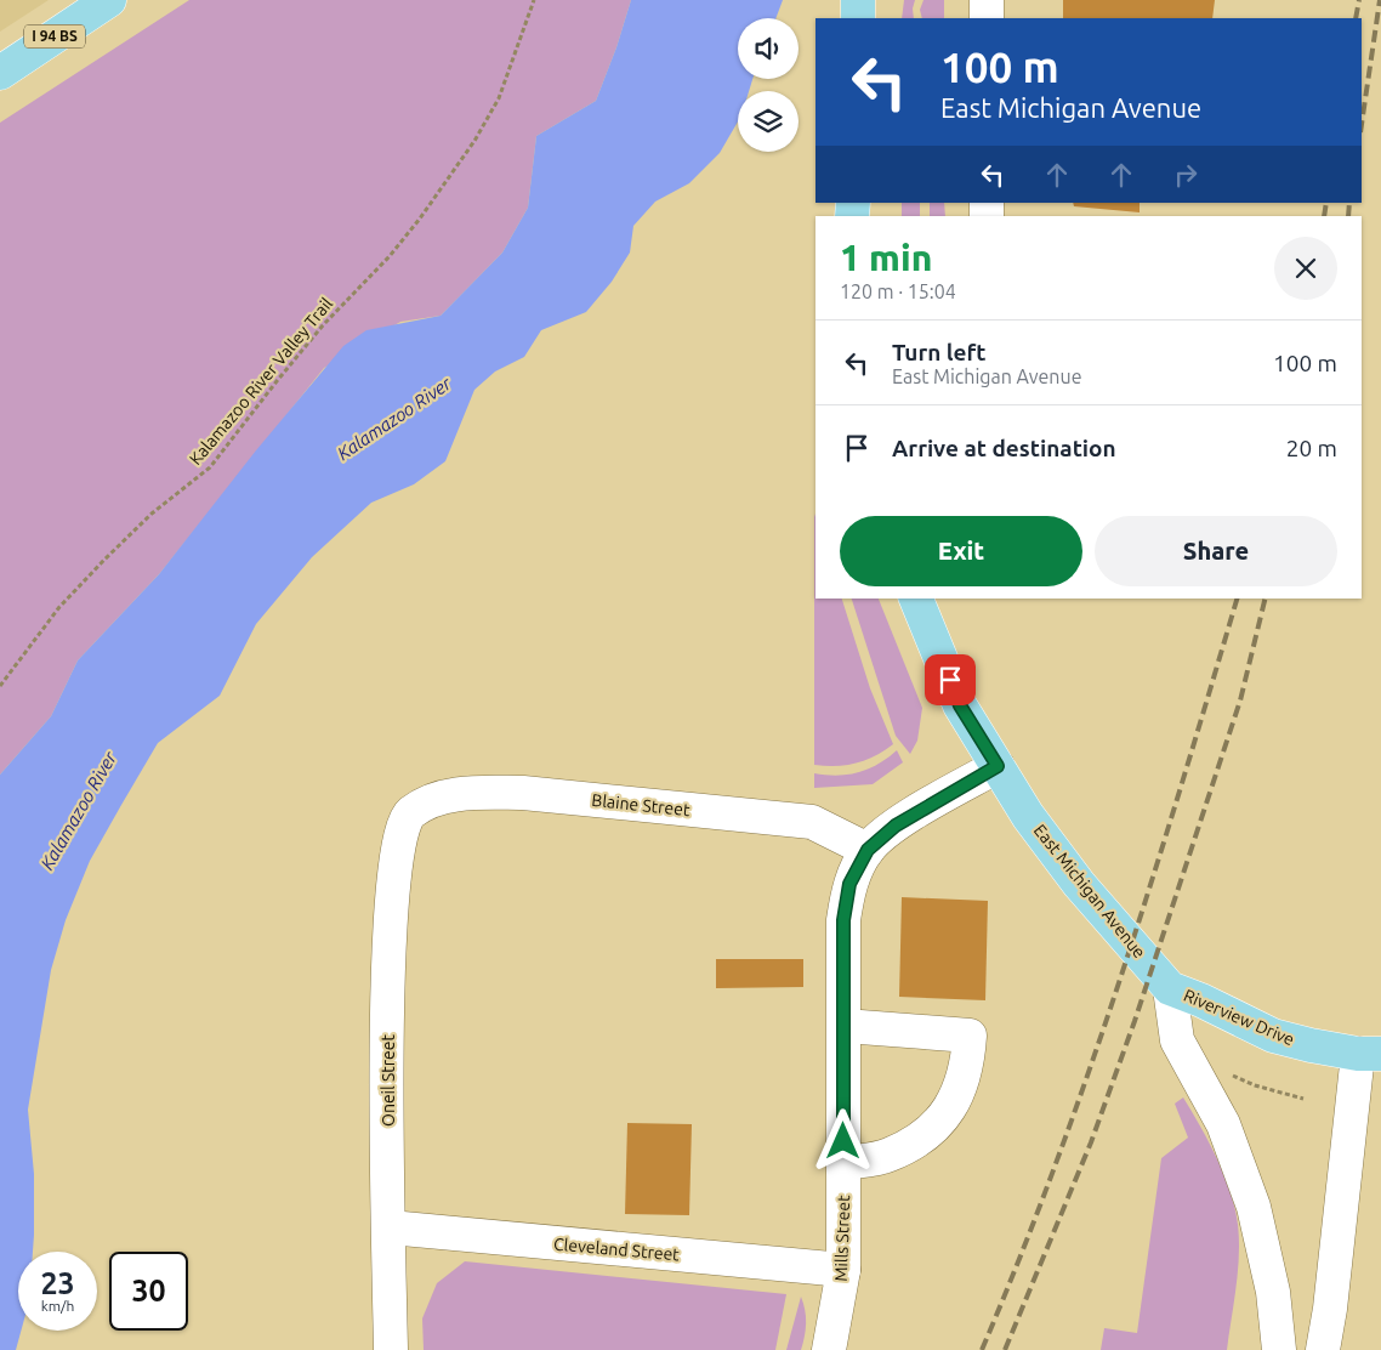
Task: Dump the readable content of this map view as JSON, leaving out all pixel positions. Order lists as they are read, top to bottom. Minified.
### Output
{"streets":{"main road":["I 94 BS","East Michigan Avenue","Riverview Drive"],"street":["Blaine Street","Oneil Street","Mills Street","Cleveland Street"],"path":["Kalamazoo River Valley Trail"]},"crossings":[["Blaine Street","Oneil Street"],["Blaine Street","Mills Street"],["East Michigan Avenue","Riverview Drive"],["East Michigan Avenue","Mills Street"],["Oneil Street","Cleveland Street"],["Mills Street","Cleveland Street"]],"water":["Kalamazoo River"],"page":{"turn":["100 m","East Michigan Avenue"],"heading":["1 min","120 m · 15:04"],"list":[{"name":"Turn left","note":"East Michigan Avenue","value":"100 m"},{"name":"Arrive at destination","value":"20 m"}],"buttons":["Exit","Share"],"speed":"23 km/h","limit":"30"}}
